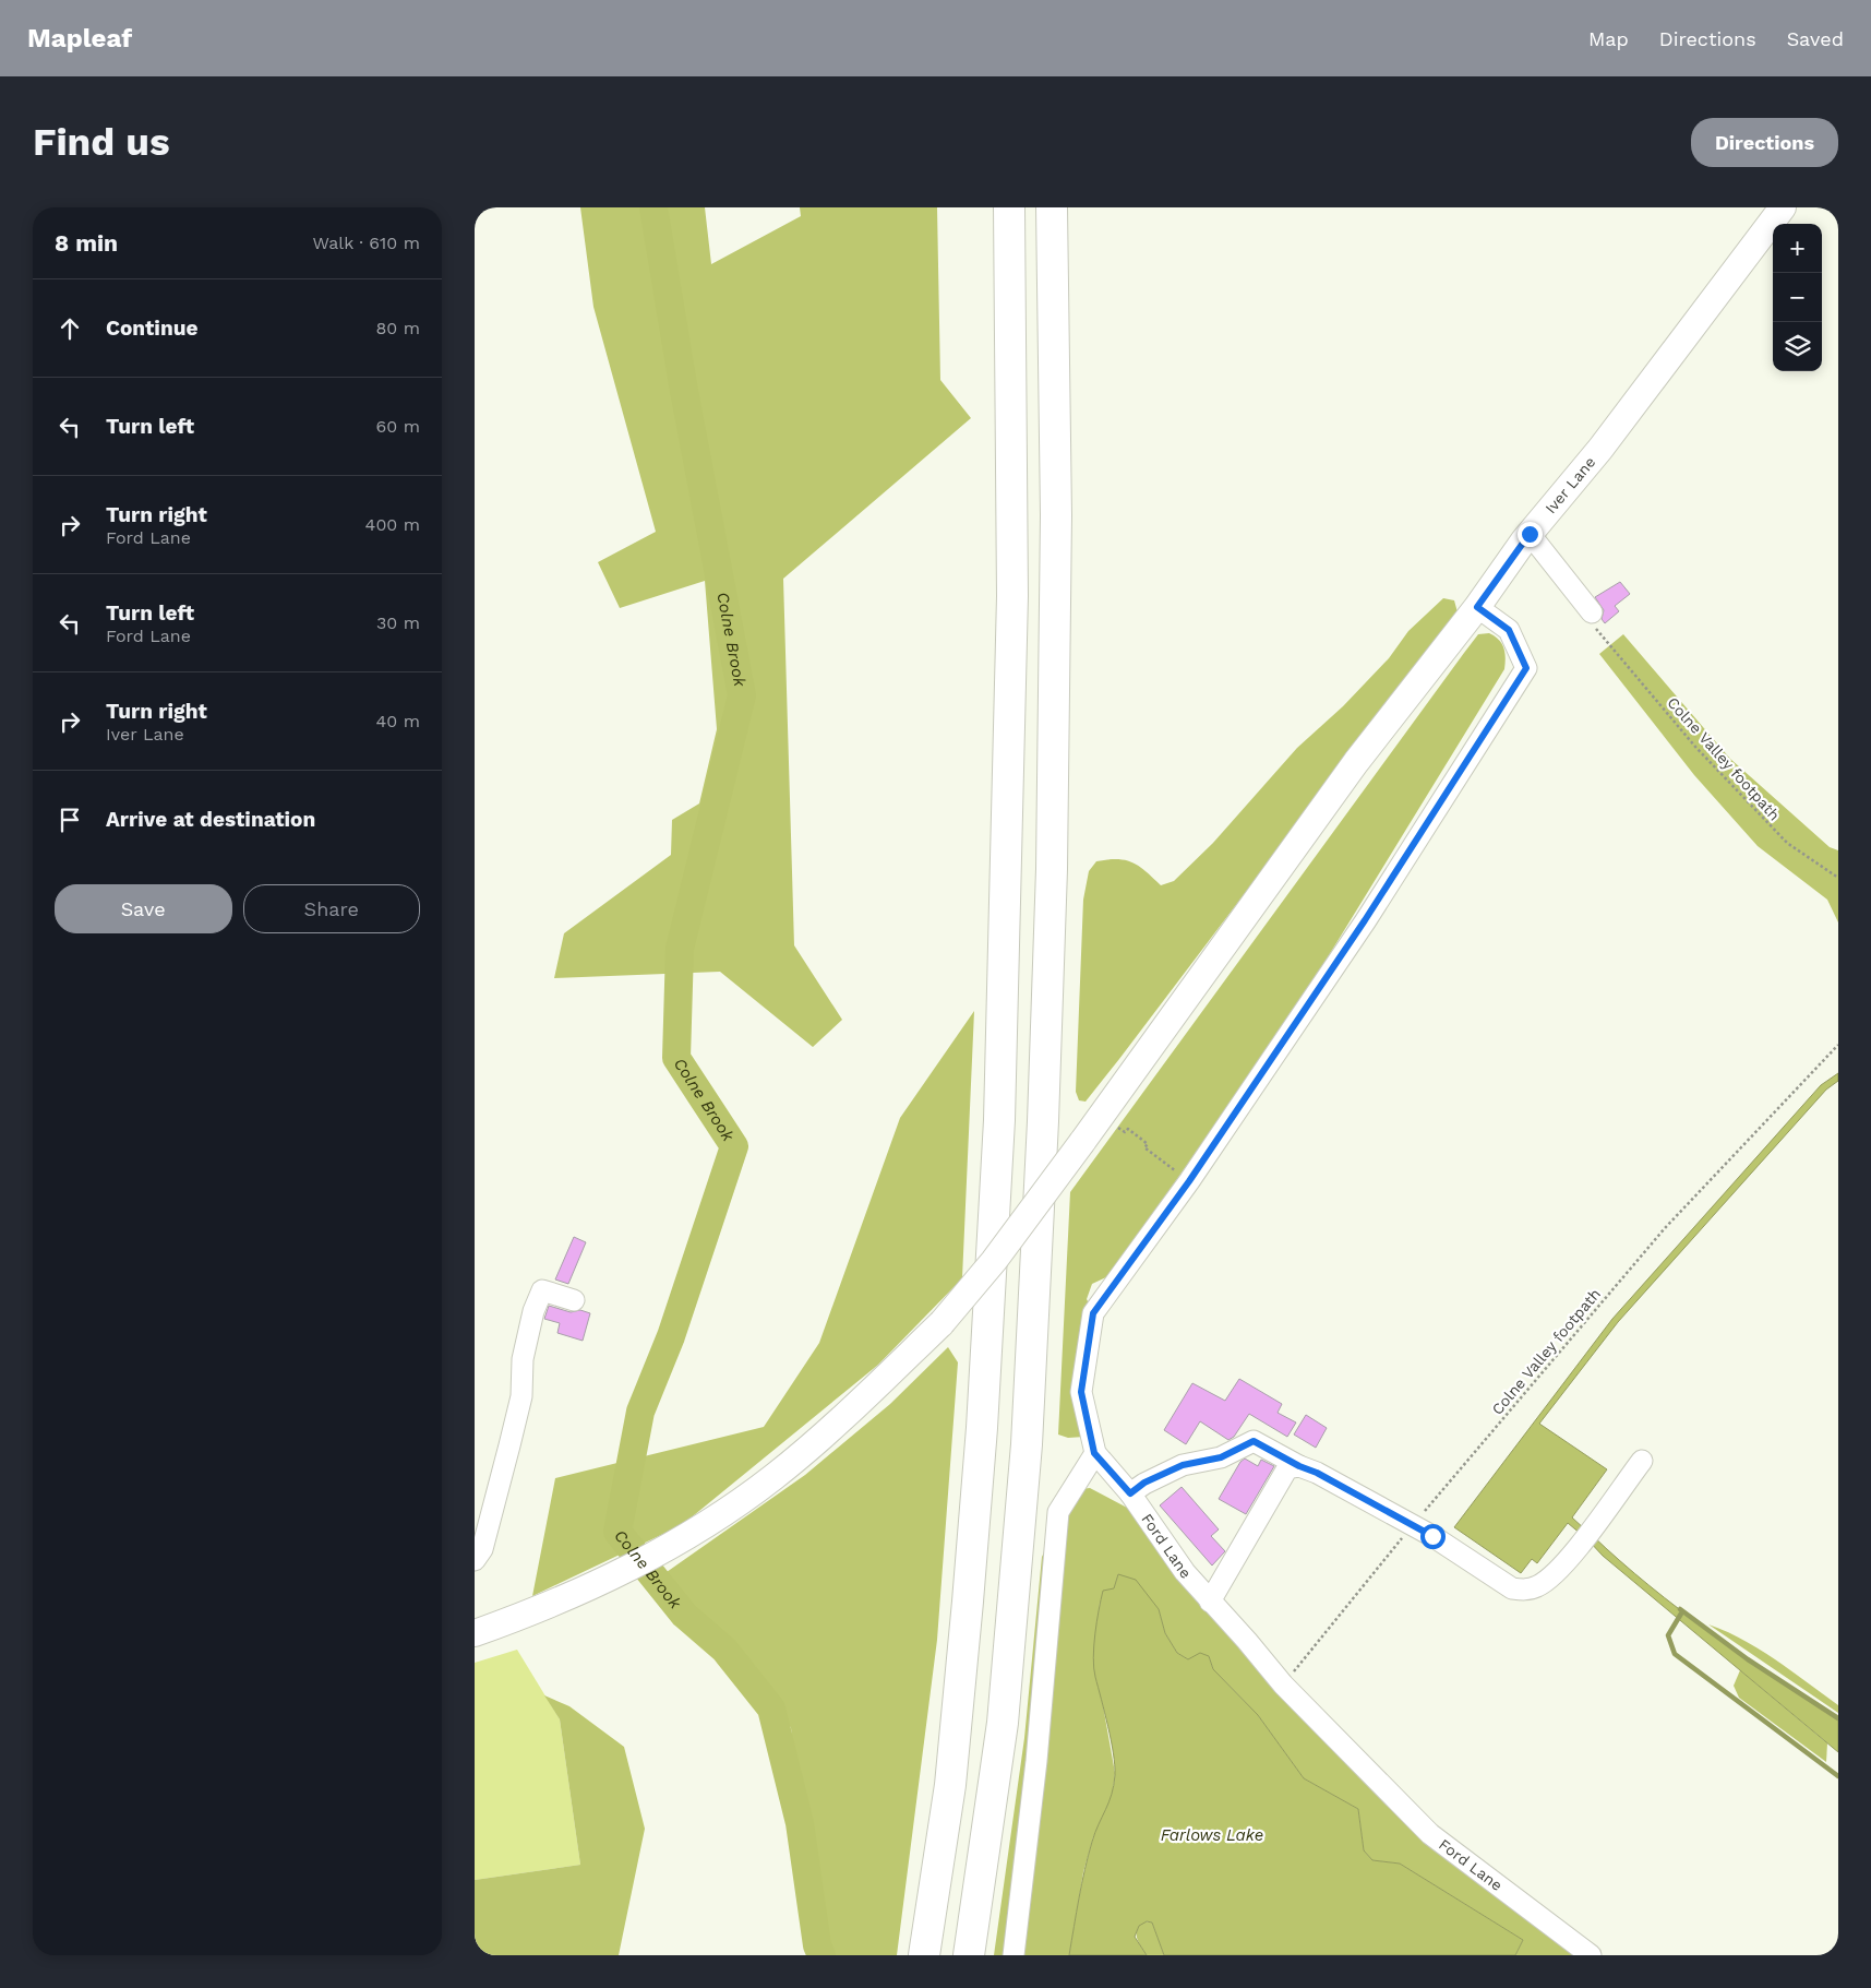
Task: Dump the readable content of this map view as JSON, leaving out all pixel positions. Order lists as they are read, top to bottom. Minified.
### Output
{"streets":{"main road":["Iver Lane"],"street":["Ford Lane"],"path":["Colne Valley footpath"]},"crossings":[["Iver Lane","Ford Lane"],["Colne Valley footpath","Ford Lane"]],"water":["Colne Brook","Farlows Lake"],"page":{"header":"Mapleaf","nav":["Map","Directions","Saved"],"buttons":["Directions",["Save","Share"]],"title":"Find us","heading":["8 min","Walk · 610 m"],"map_buttons":["+","−"],"list":[["Continue","80 m"],["Turn left","60 m"],["Turn right","Ford Lane","400 m"],["Turn left","Ford Lane","30 m"],["Turn right","Iver Lane","40 m"],"Arrive at destination"]}}
